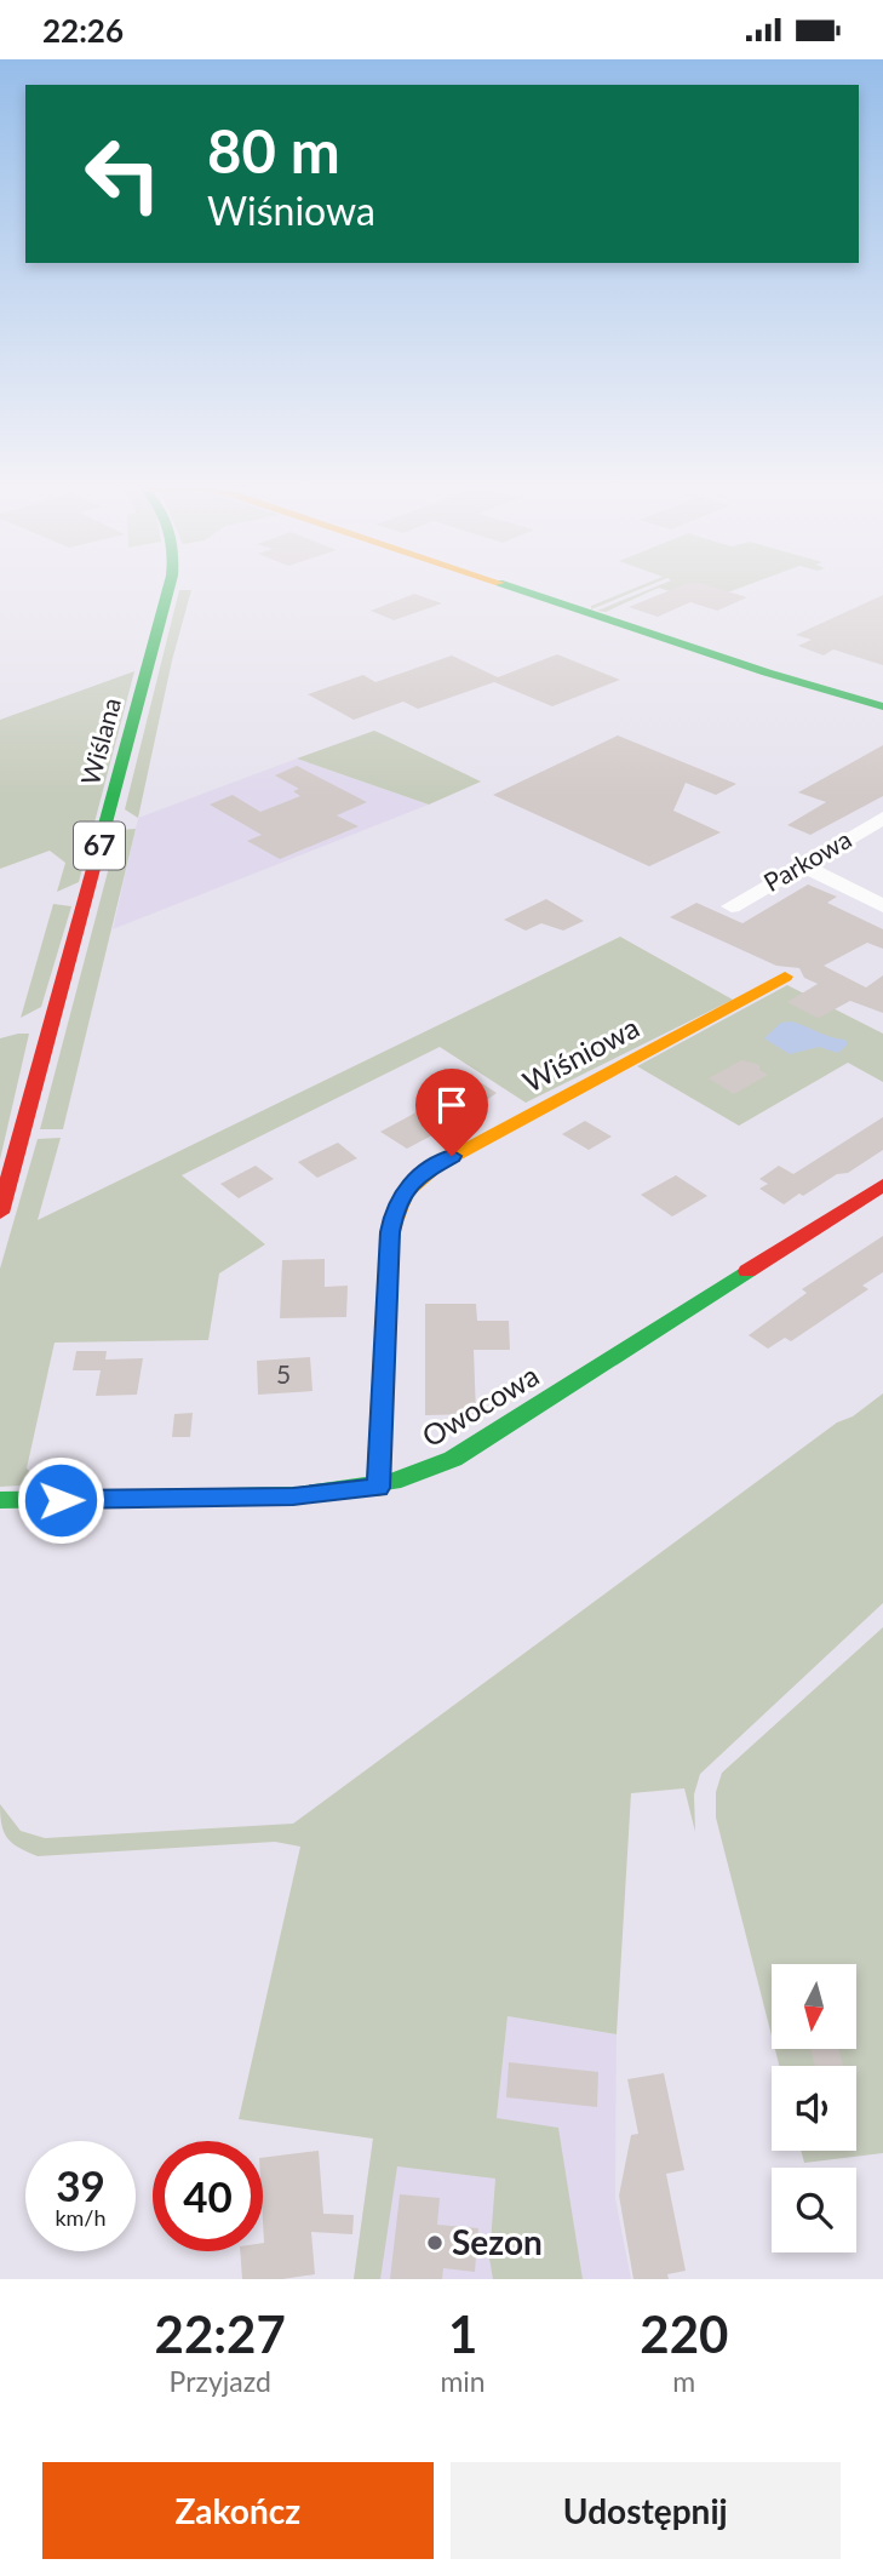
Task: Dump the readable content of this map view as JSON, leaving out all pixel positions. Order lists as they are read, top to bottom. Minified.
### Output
{"streets":{"street":["Wiślana","67","Parkowa","Wiśniowa","Owocowa"]},"crossings":[["Wiśniowa","Owocowa"]],"places":["Sezon"],"house_numbers":["5"],"north":"bottom","page":{"status":"22:26","turn":["80 m","Wiśniowa"],"speed":"39 km/h","limit":"40","eta":["22:27","Przyjazd","1","min","220","m"],"buttons":["Zakończ","Udostępnij"]}}
